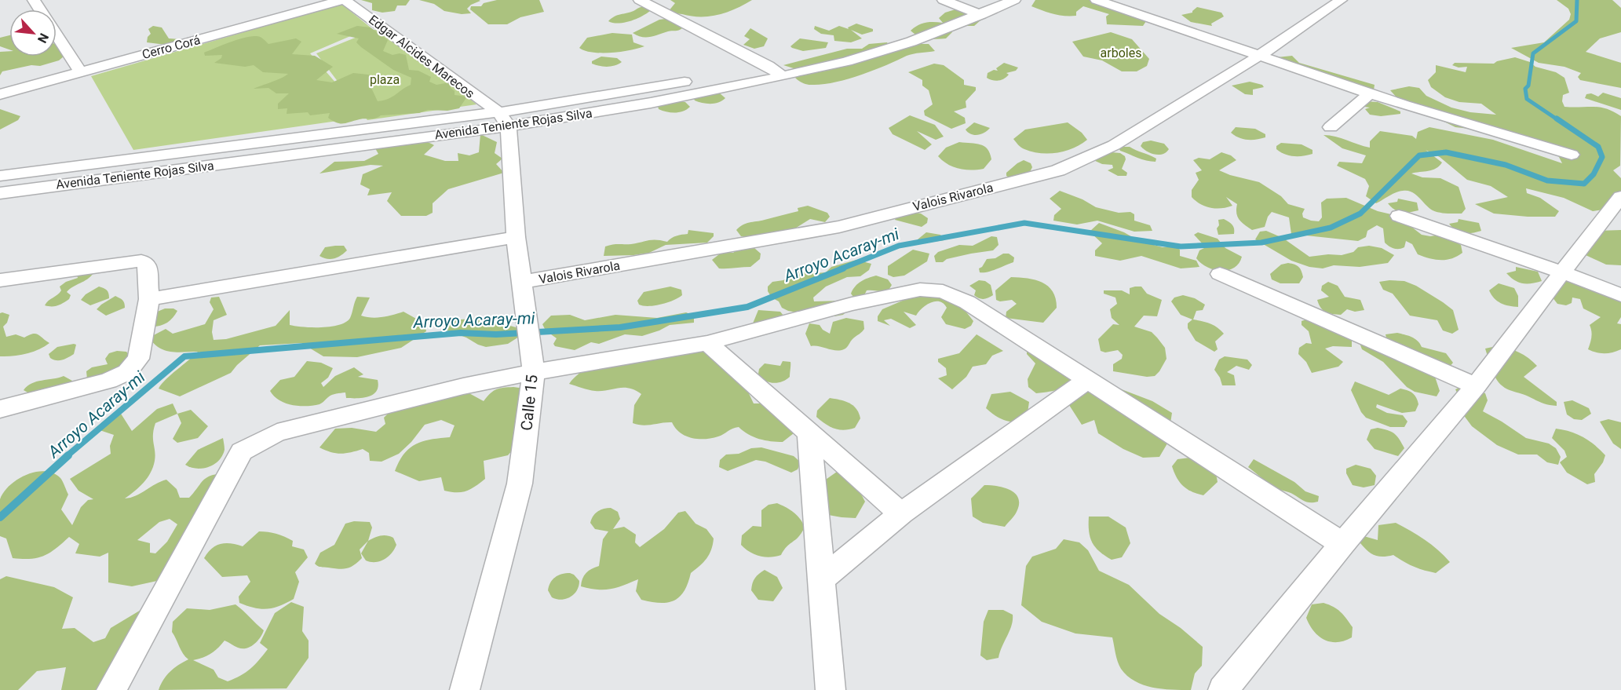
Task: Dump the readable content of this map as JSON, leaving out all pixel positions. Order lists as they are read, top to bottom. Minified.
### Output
{"streets":{"street":["Cerro Corá","Edgar Alcides Marecos","Avenida Teniente Rojas Silva","Valois Rivarola","Calle 15"]},"crossings":[["Cerro Corá","Edgar Alcides Marecos"],["Edgar Alcides Marecos","Avenida Teniente Rojas Silva"],["Edgar Alcides Marecos","Calle 15"],["Avenida Teniente Rojas Silva","Calle 15"],["Valois Rivarola","Calle 15"]],"water":["Arroyo Acaray-mi"],"parks":["arboles","plaza"],"north":"bottom right"}
